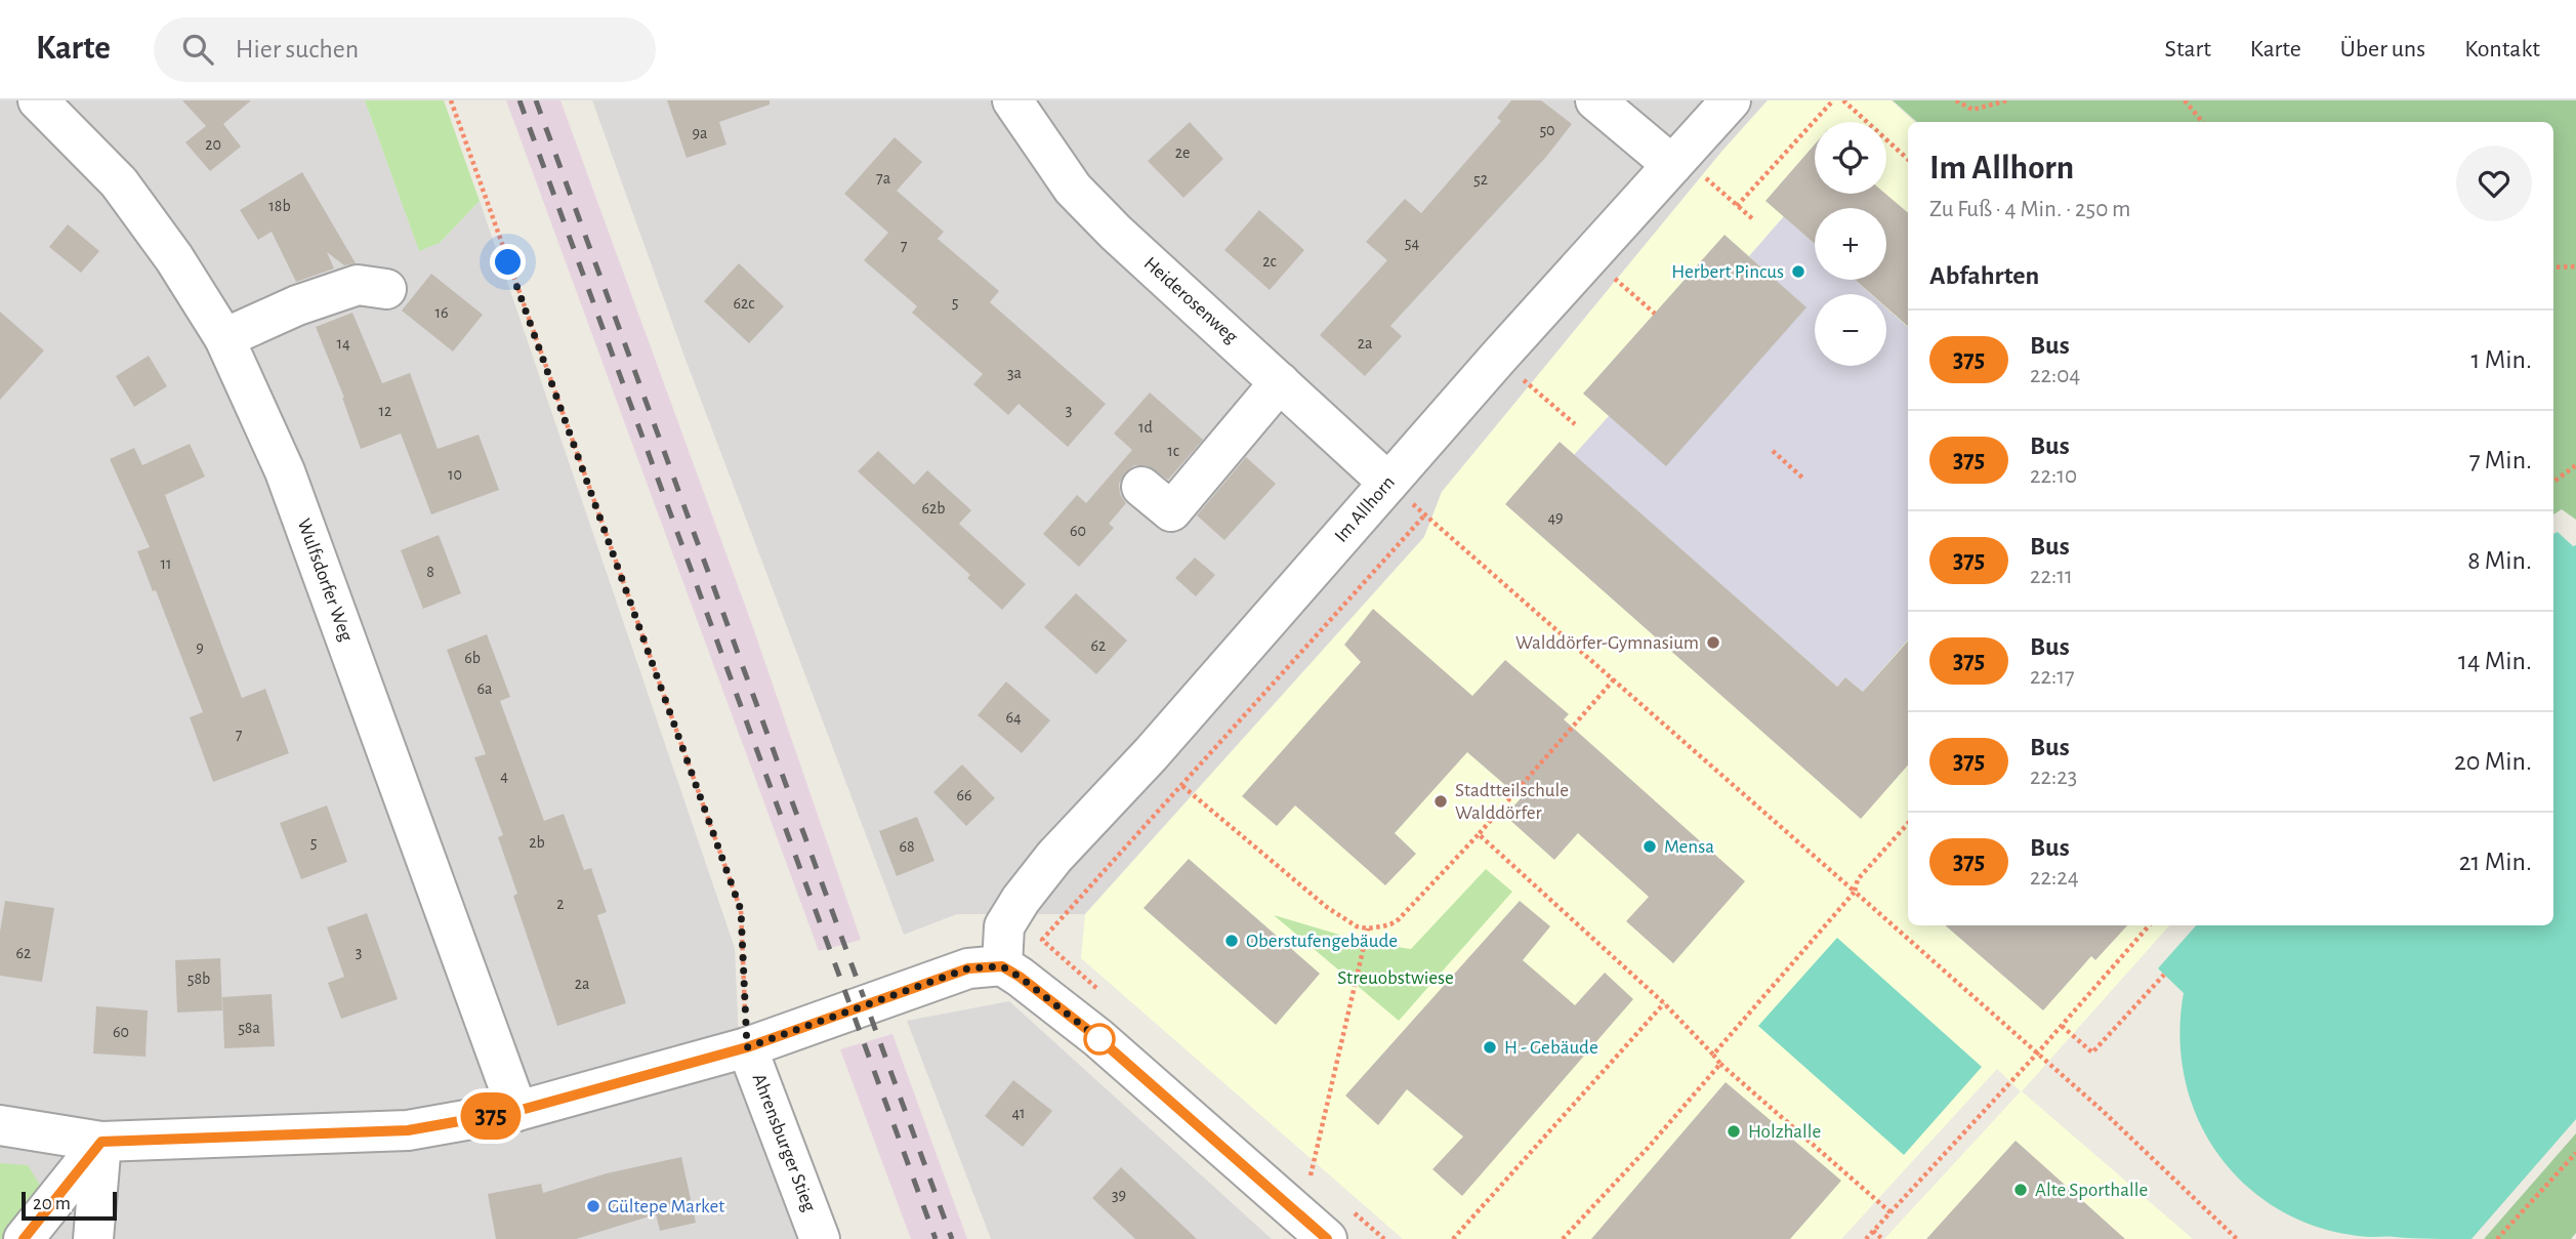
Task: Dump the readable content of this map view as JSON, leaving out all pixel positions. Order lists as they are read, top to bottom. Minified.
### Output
{"streets":{"street":["Heiderosenweg","Im Allhorn","Wulfsdorfer Weg","Ahrensburger Stieg"]},"crossings":[["Heiderosenweg","Im Allhorn"]],"parks":["Streuobstwiese"],"places":["Herbert Pincus","Walddörfer-Gymnasium","Stadtteilschule Walddörfer","Mensa","Oberstufengebäude","H - Gebäude","Holzhalle","Alte Sporthalle","Gültepe Market"],"lines":["bus line 375"],"house_numbers":["50","9a","20","2e","7a","52","18b","54","7","2c","5","62c","16","14","2a","3a","3","12","1d","1c","10","62b","49","60","11","8","62","9","6b","6a","64","7","4","66","5","2b","68","2","3","62","58b","2a","58a","60","41","39"],"scale_bar":"20 m","page":{"header":"Karte","search":"Hier suchen","nav":["Start","Karte","Über uns","Kontakt"],"on_map":"375","map_buttons":["+","−"],"heading":[["Im Allhorn","Zu Fuß · 4 Min. · 250 m"],"Abfahrten"],"list":[{"mark":"375","name":"Bus","note":"22:04","value":"1 Min."},{"mark":"375","name":"Bus","note":"22:10","value":"7 Min."},{"mark":"375","name":"Bus","note":"22:11","value":"8 Min."},{"mark":"375","name":"Bus","note":"22:17","value":"14 Min."},{"mark":"375","name":"Bus","note":"22:23","value":"20 Min."},{"mark":"375","name":"Bus","note":"22:24","value":"21 Min."}],"scale":"20 m"}}
